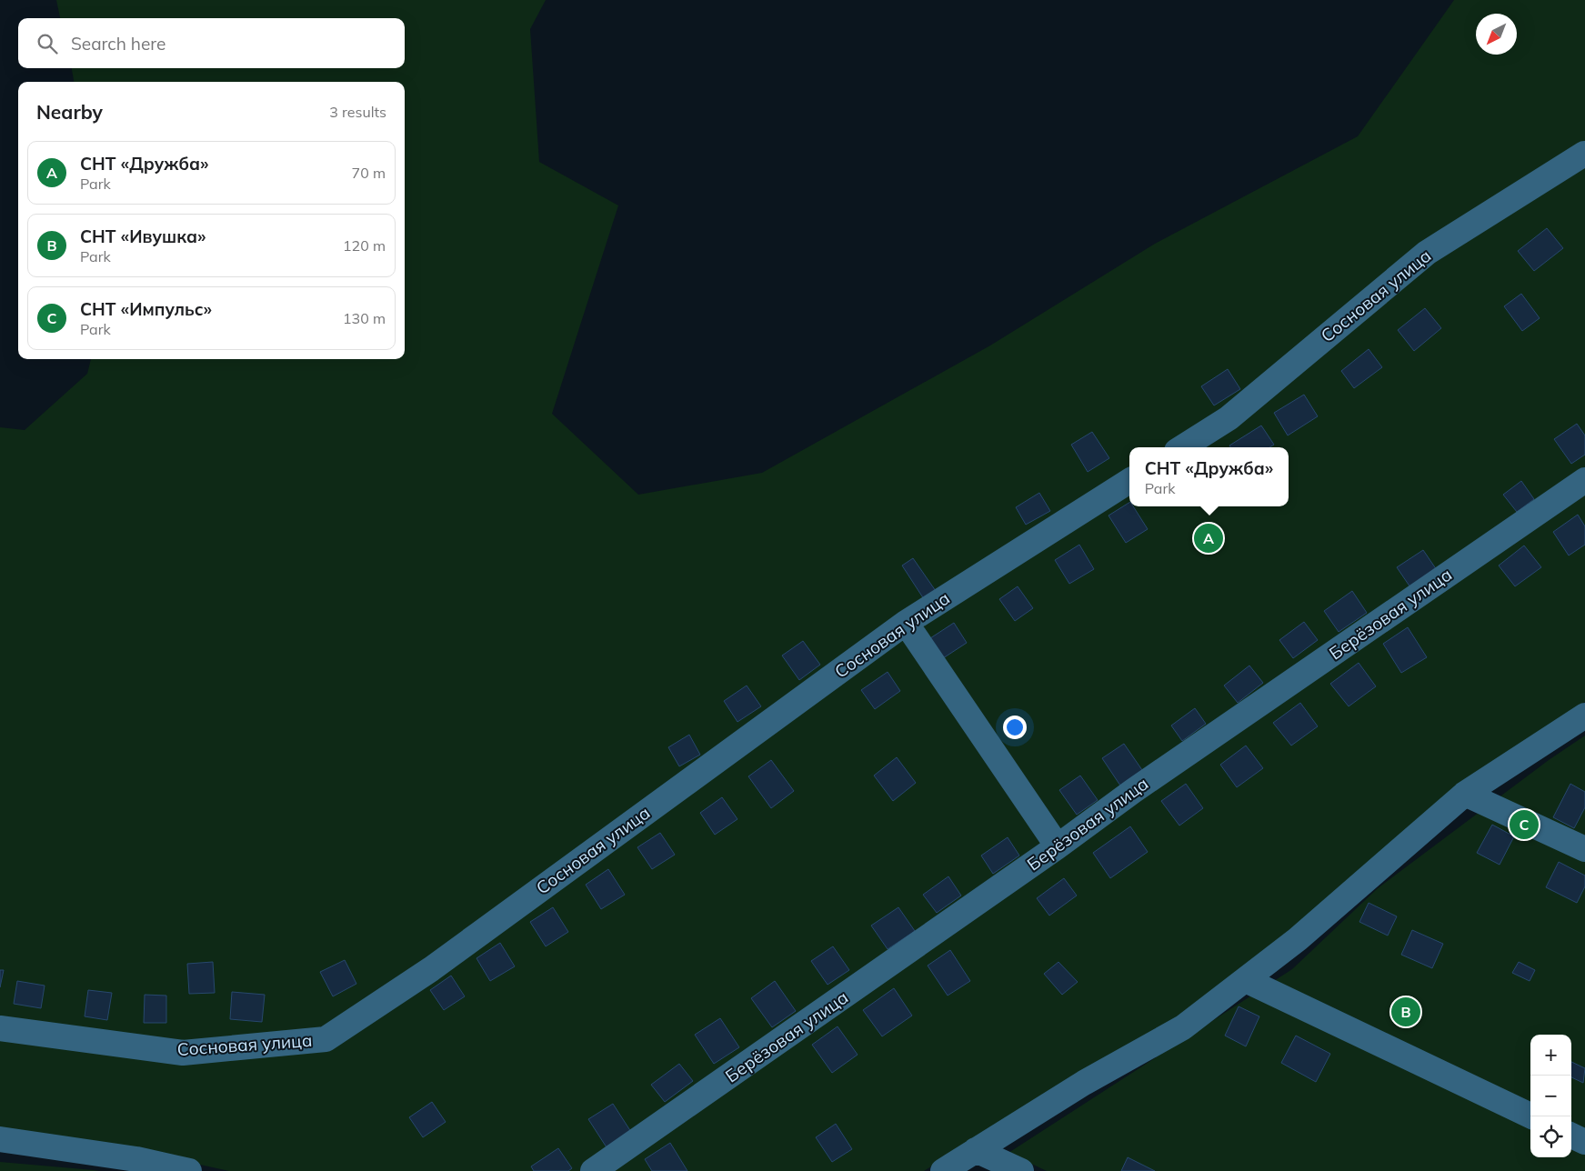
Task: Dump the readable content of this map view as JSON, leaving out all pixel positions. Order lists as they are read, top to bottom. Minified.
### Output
{"streets":{"lane":["Сосновая улица","Берёзовая улица"]},"north":"bottom left","page":{"search":"Search here","heading":["Nearby","3 results"],"list":[{"mark":"A","name":"СНТ «Дружба»","note":"Park","value":"70 m"},{"mark":"B","name":"СНТ «Ивушка»","note":"Park","value":"120 m"},{"mark":"C","name":"СНТ «Импульс»","note":"Park","value":"130 m"}],"popup":["СНТ «Дружба»","Park"],"pins":["A","C","B"],"map_buttons":["+","−"]}}
